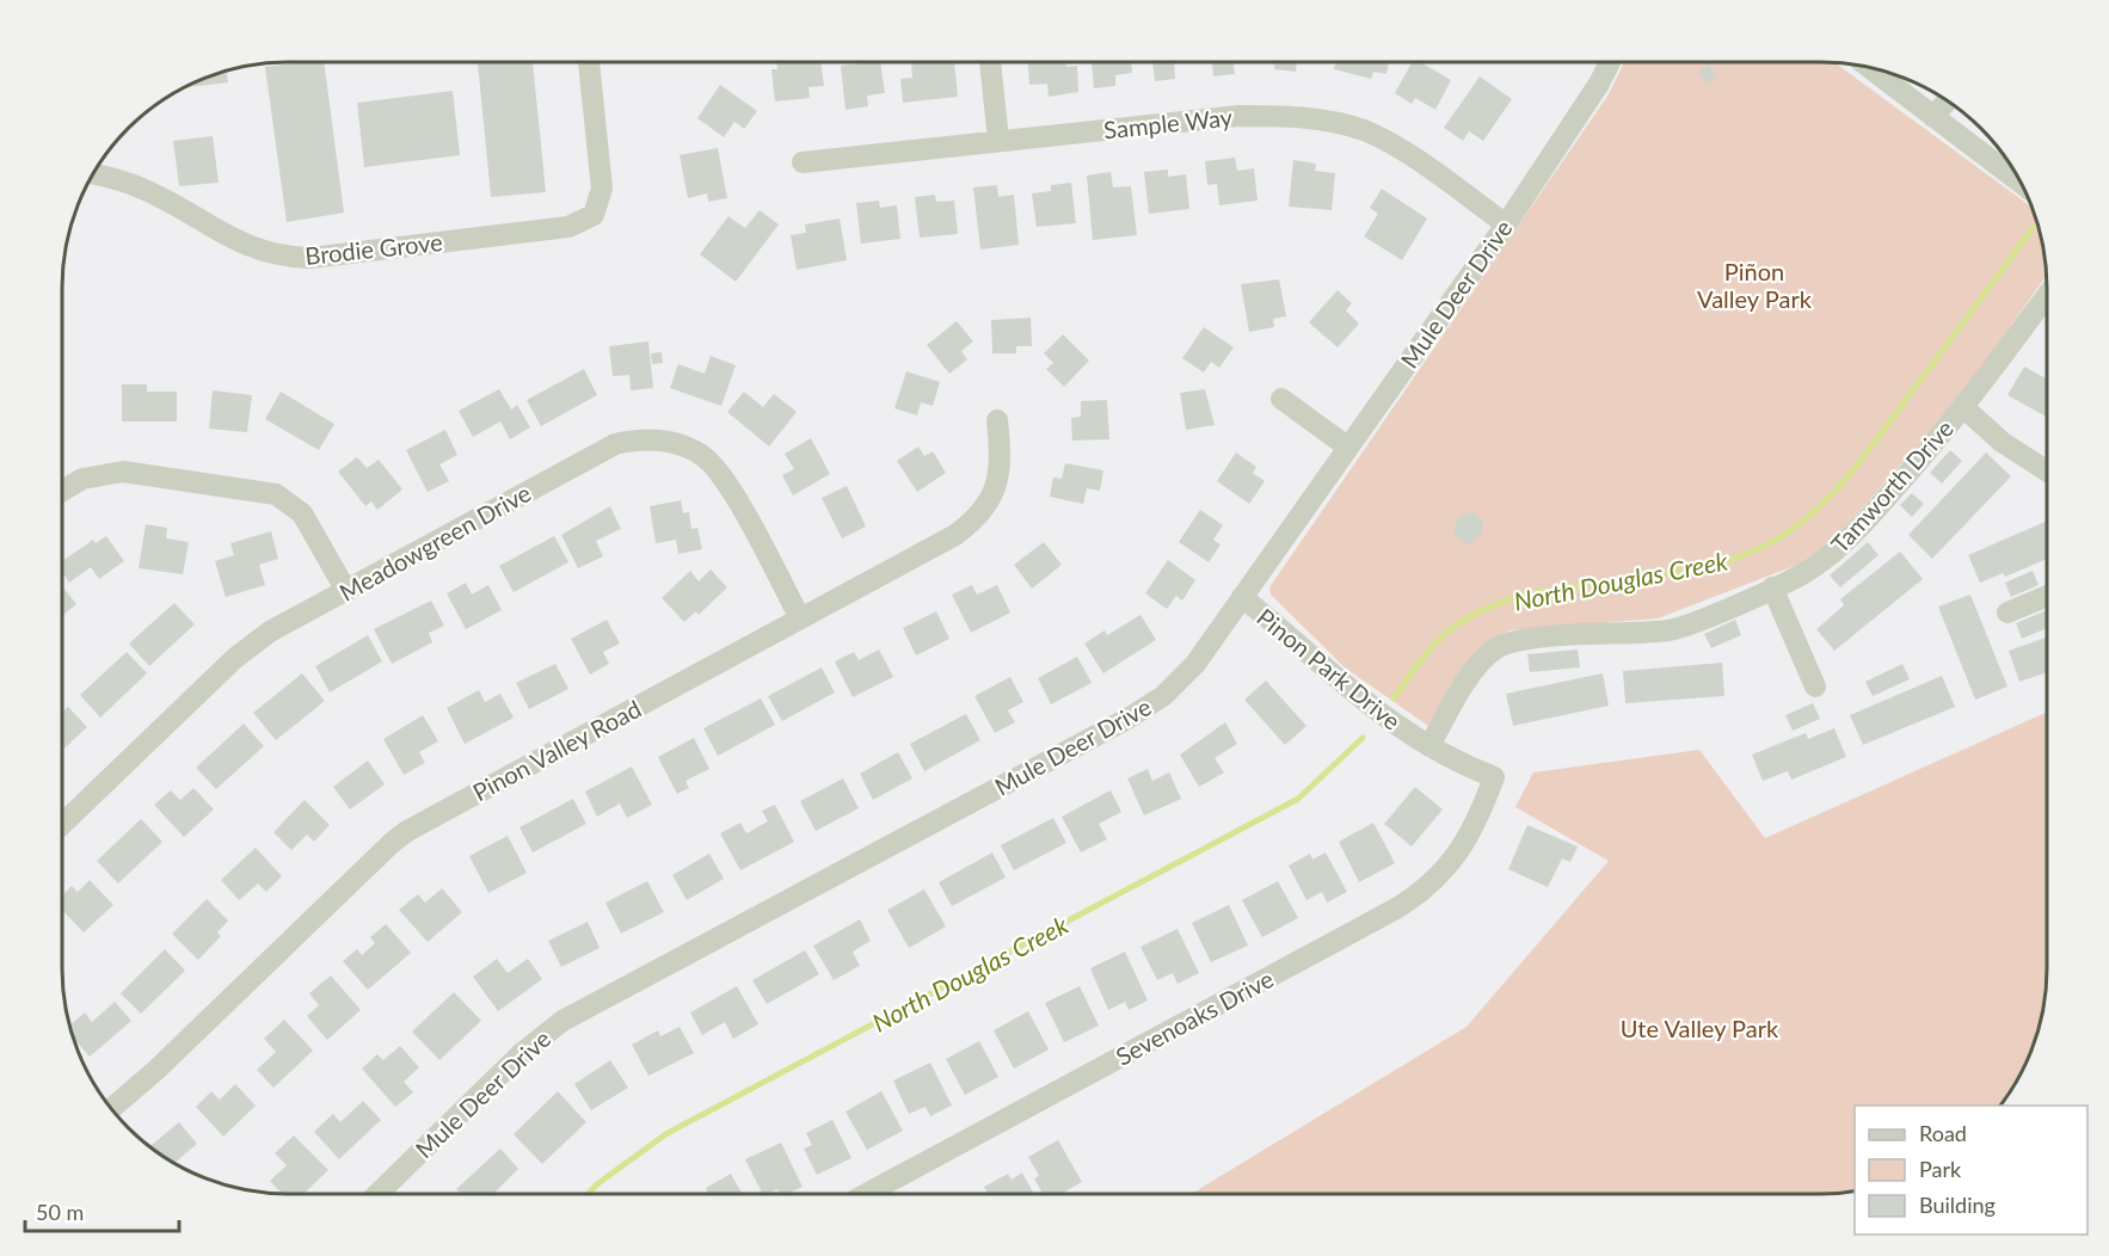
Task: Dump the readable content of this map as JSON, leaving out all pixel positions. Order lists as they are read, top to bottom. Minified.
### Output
{"streets":{"street":["Sample Way","Brodie Grove","Mule Deer Drive","Tamworth Drive","Meadowgreen Drive","Pinon Park Drive","Pinon Valley Road","Sevenoaks Drive"]},"crossings":[["Sample Way","Mule Deer Drive"],["Mule Deer Drive","Pinon Park Drive"],["Tamworth Drive","Pinon Park Drive"],["Meadowgreen Drive","Pinon Valley Road"],["Pinon Park Drive","Sevenoaks Drive"]],"water":["North Douglas Creek"],"parks":["Piñon Valley Park","Ute Valley Park"],"legend":["Road","Park","Building"],"scale_bar":"50 m"}
